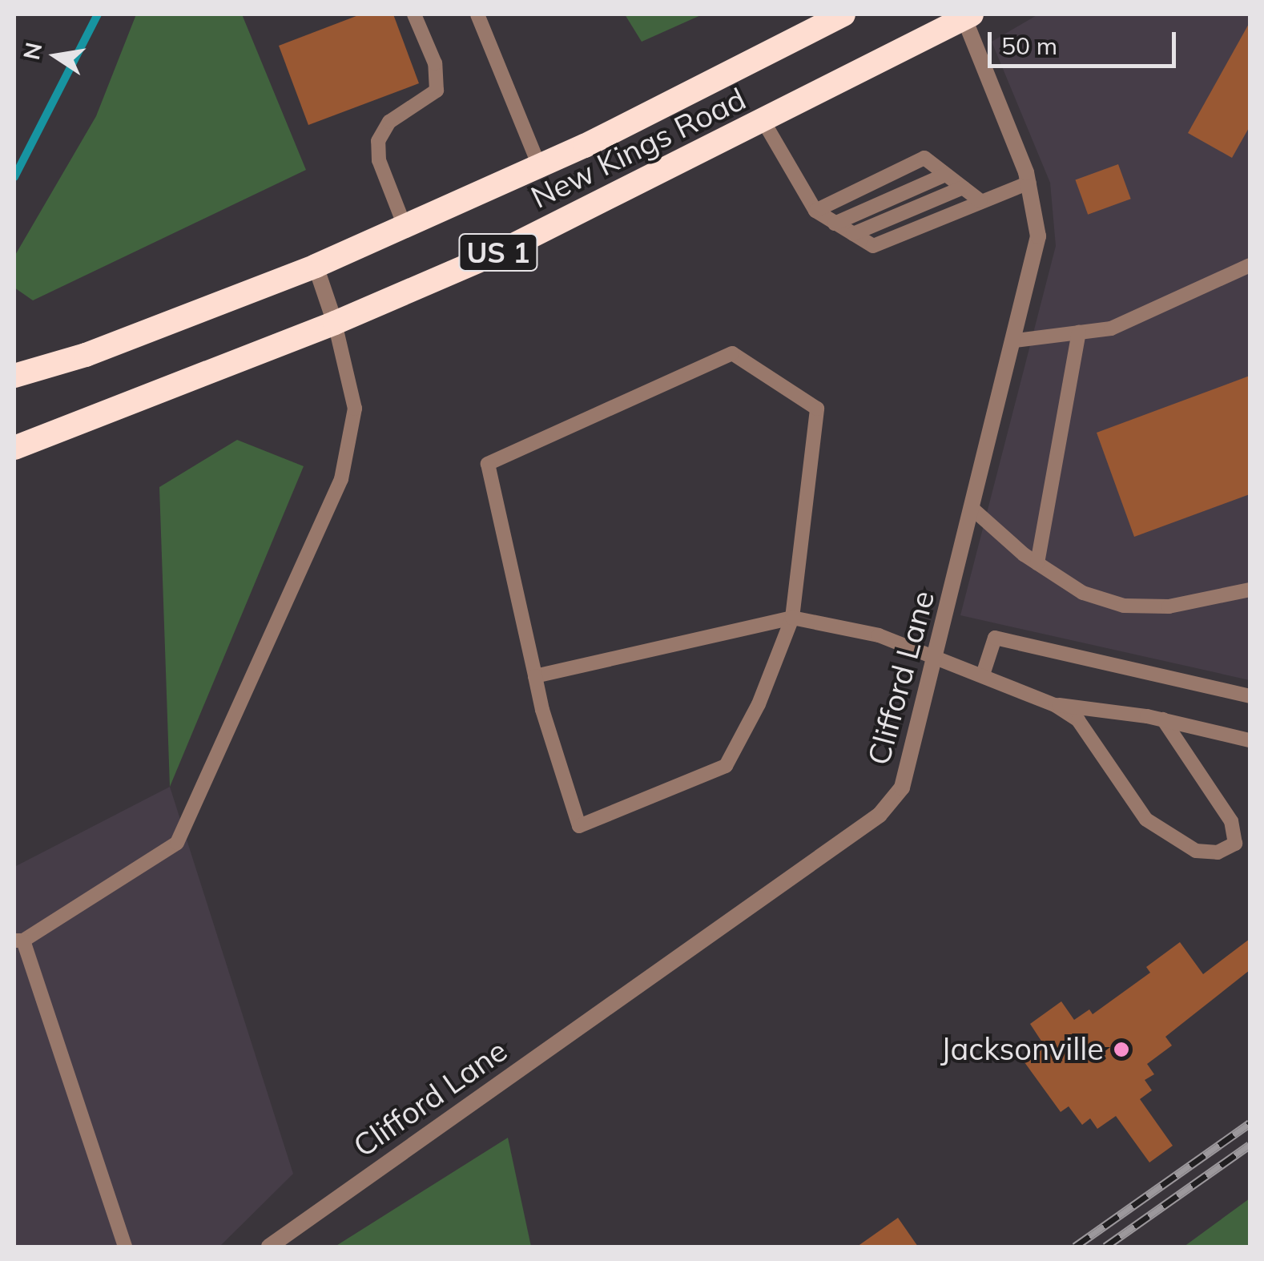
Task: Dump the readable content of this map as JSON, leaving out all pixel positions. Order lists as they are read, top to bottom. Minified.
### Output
{"streets":{"highway":["New Kings Road","US 1"],"street":["Clifford Lane"]},"crossings":[["New Kings Road","Clifford Lane"]],"places":["Jacksonville"],"scale_bar":"50 m","north":"left"}
